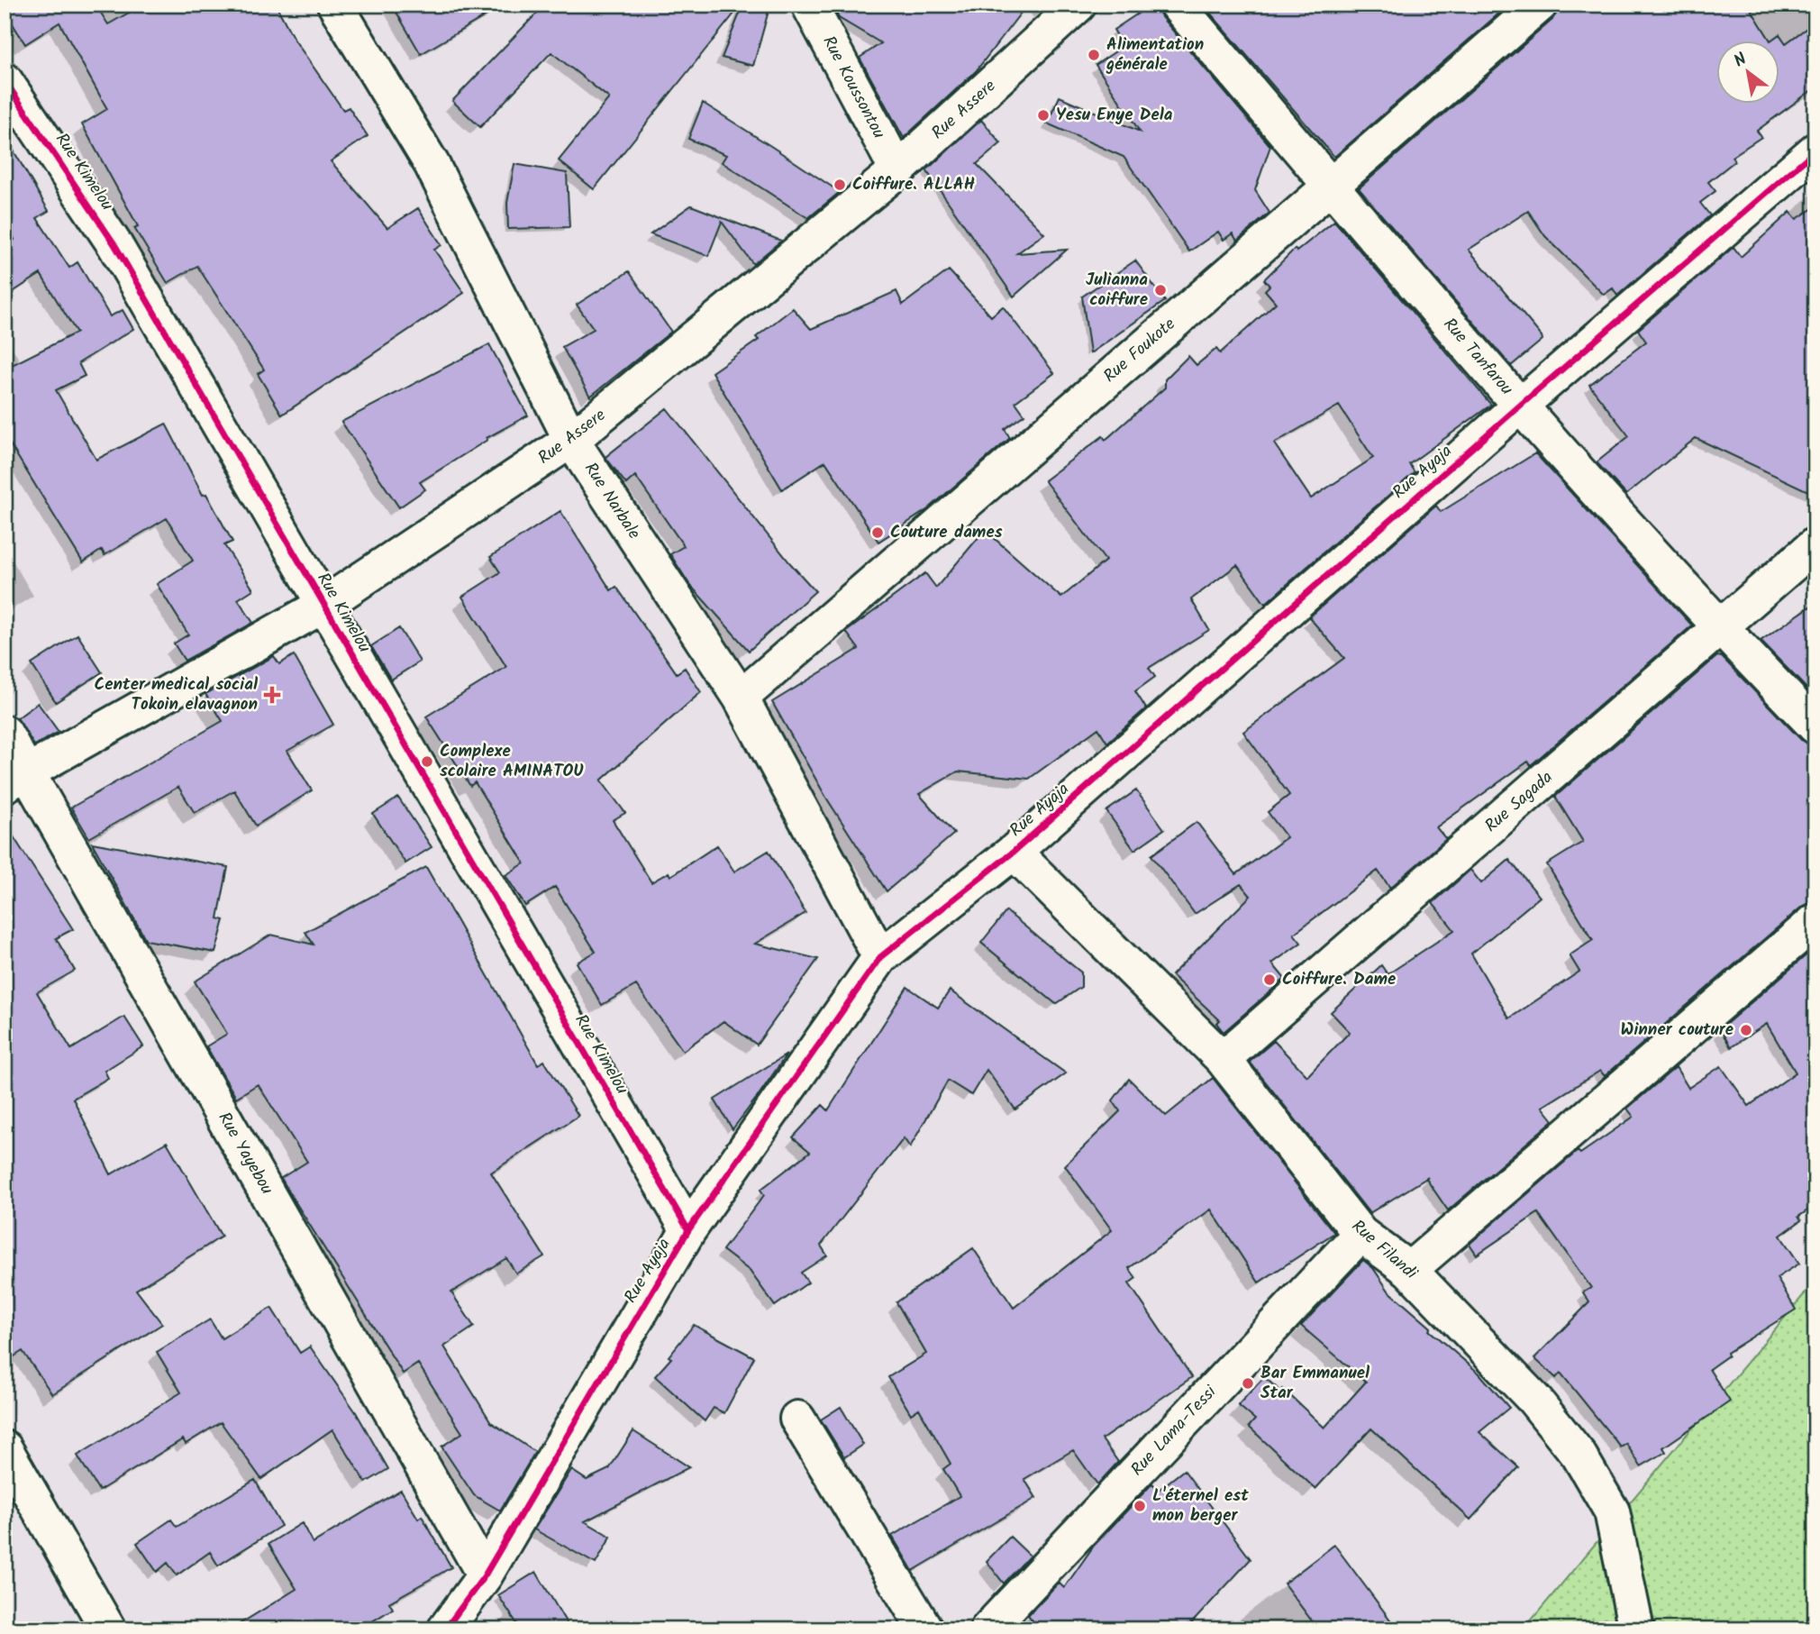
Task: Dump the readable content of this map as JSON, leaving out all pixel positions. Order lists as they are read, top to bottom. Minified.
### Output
{"streets":{"street":["Rue Koussontou","Rue Assere","Rue Kimelou","Rue Foukote","Rue Tanfarou","Rue Ayaja","Rue Narbale","Rue Sagada","Rue Yayebou","Rue Filandi","Rue Lama-Tessi"]},"crossings":[["Rue Koussontou","Rue Assere"],["Rue Assere","Rue Kimelou"],["Rue Assere","Rue Narbale"],["Rue Assere","Rue Yayebou"],["Rue Kimelou","Rue Ayaja"],["Rue Foukote","Rue Tanfarou"],["Rue Foukote","Rue Narbale"],["Rue Tanfarou","Rue Ayaja"],["Rue Tanfarou","Rue Sagada"],["Rue Ayaja","Rue Narbale"],["Rue Ayaja","Rue Yayebou"],["Rue Ayaja","Rue Filandi"],["Rue Sagada","Rue Filandi"],["Rue Filandi","Rue Lama-Tessi"]],"places":{"other":["Alimentation générale","Yesu Enye Dela","Coiffure. ALLAH","Julianna coiffure","Couture dames","Complexe scolaire AMINATOU","Coiffure. Dame","Winner couture","Bar Emmanuel Star","L'éternel est mon berger"],"health":["Center medical social Tokoin elavagnon"]},"north":"top left"}
